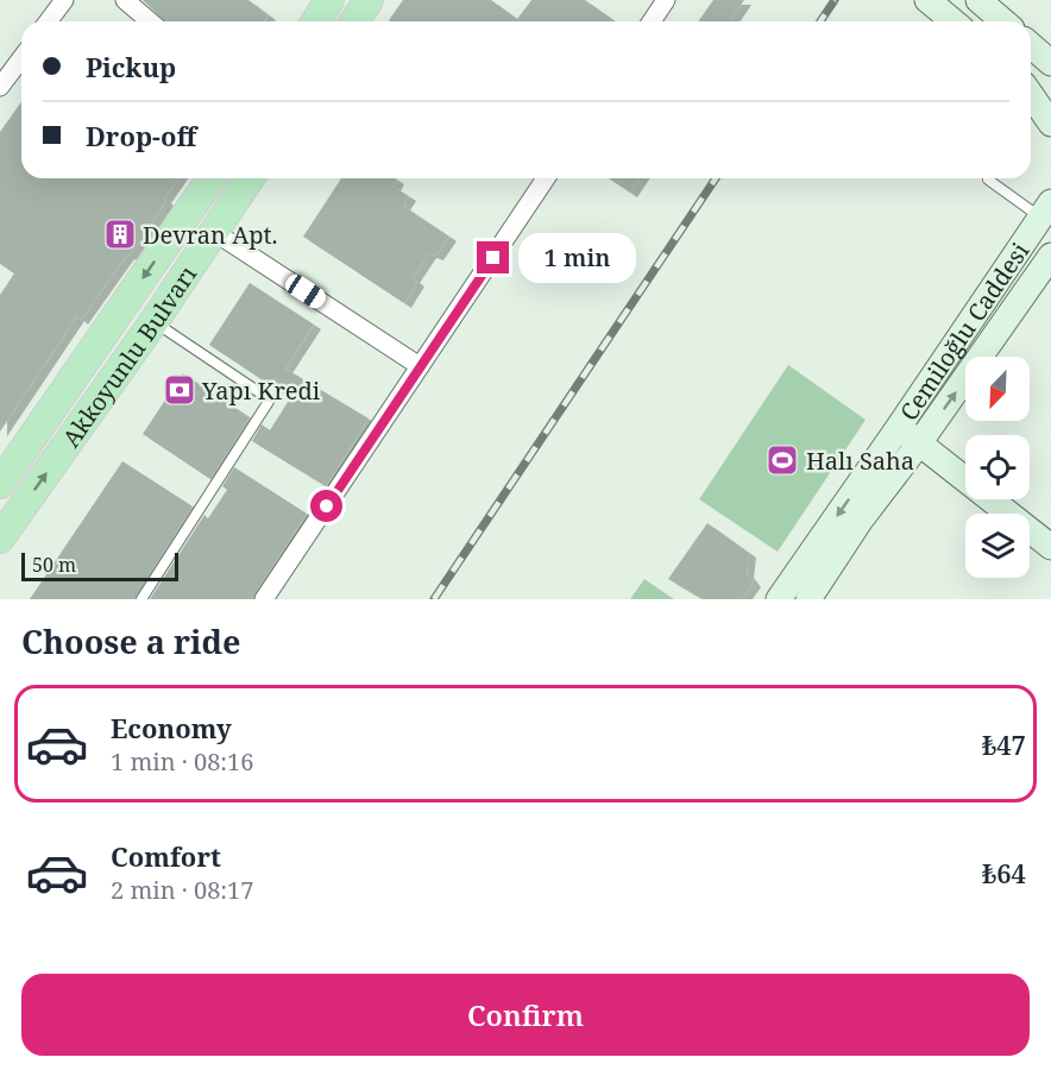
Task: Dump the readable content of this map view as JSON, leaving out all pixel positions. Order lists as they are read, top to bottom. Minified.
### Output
{"streets":{"main road":["Cemiloğlu Caddesi","Akkoyunlu Bulvarı"]},"places":{"building":["Devran Apt."],"bank":["Yapı Kredi"],"sports":["Halı Saha"]},"scale_bar":"50 m","north":"bottom left","page":{"banner":["Pickup","Drop-off"],"bubble":"1 min","scale":"50 m","heading":"Choose a ride","list":[{"name":"Economy","note":"1 min · 08:16","value":"₺47"},{"name":"Comfort","note":"2 min · 08:17","value":"₺64"}],"buttons":"Confirm"}}
